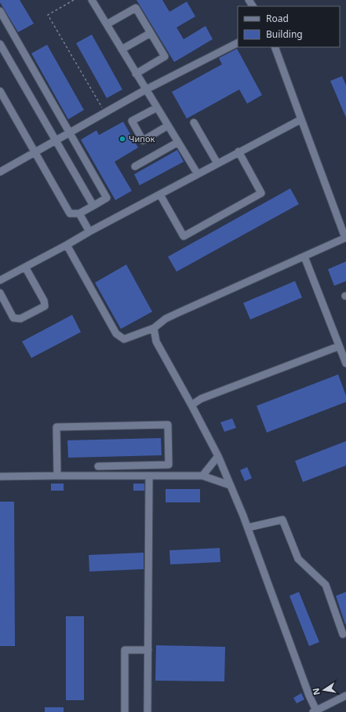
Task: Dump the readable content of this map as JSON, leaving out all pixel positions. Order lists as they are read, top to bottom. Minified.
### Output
{"places":["Чипок"],"legend":["Road","Building"],"north":"left"}
